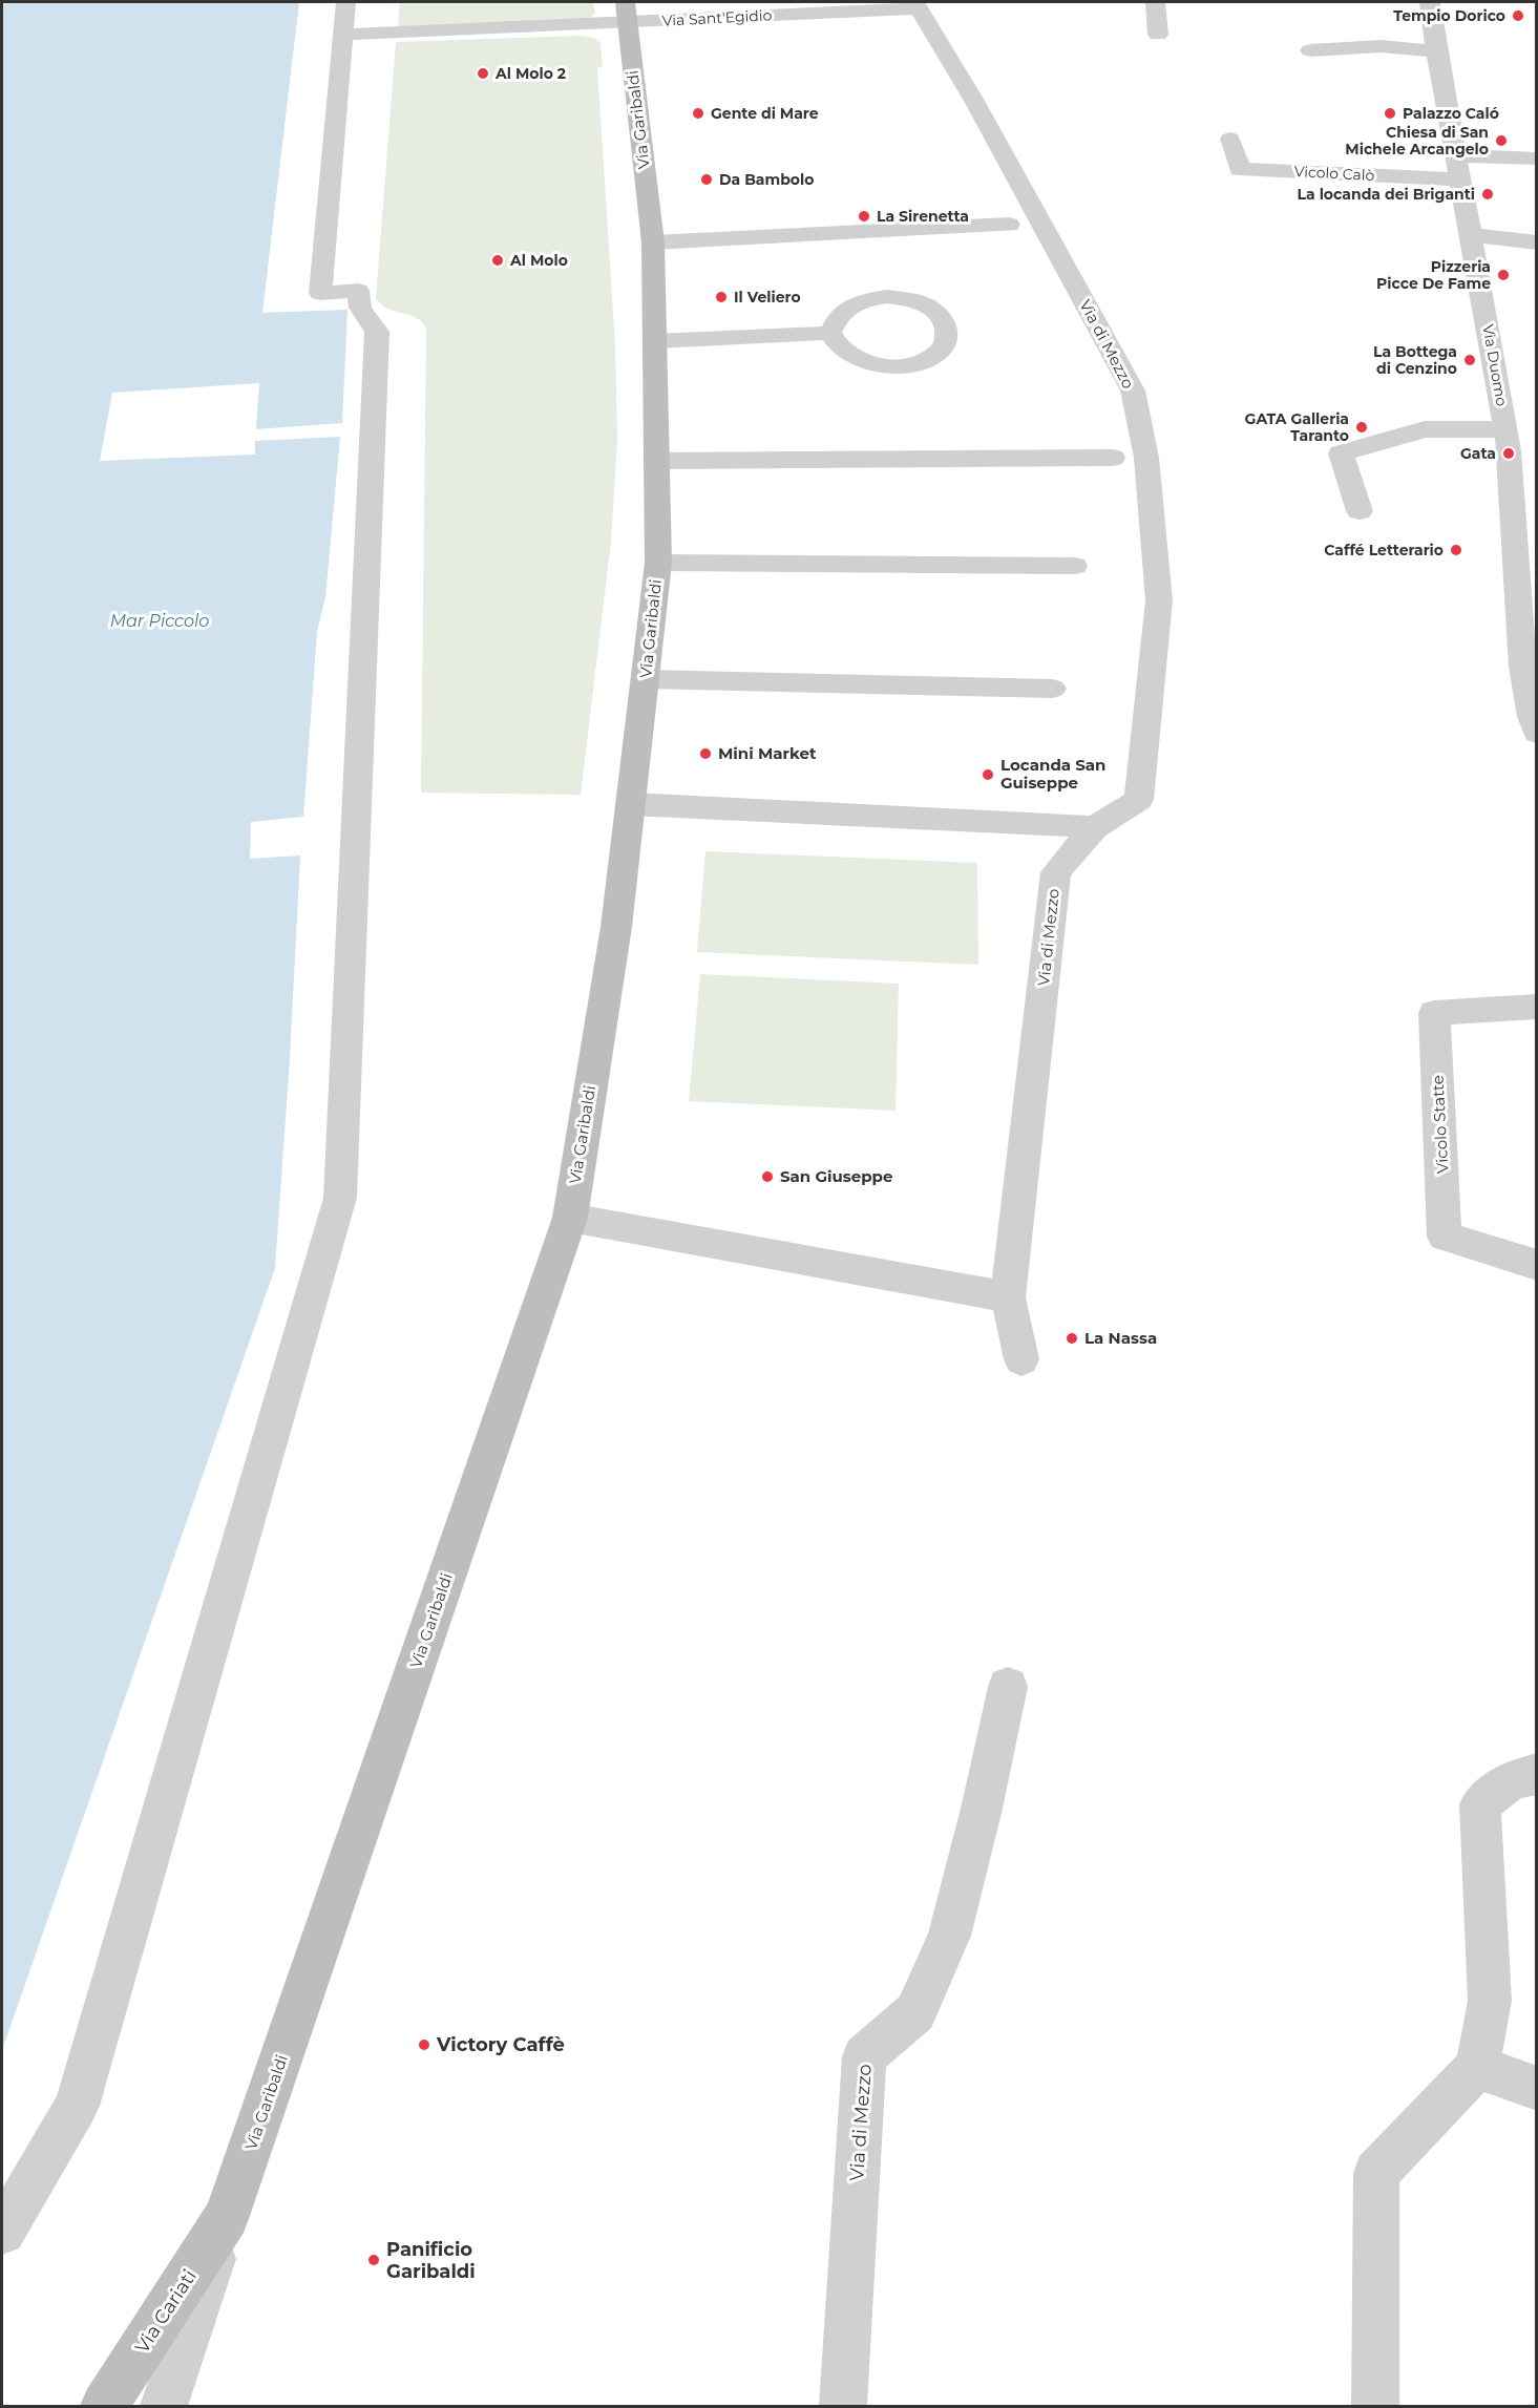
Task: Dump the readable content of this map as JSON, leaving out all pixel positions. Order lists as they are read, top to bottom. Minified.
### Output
{"streets":{"main road":["Via Garibaldi","Via Cariati"],"street":["Via Sant'Egidio","Vicolo Calò","Via di Mezzo","Via Duomo","Vicolo Statte"]},"crossings":[["Via Sant'Egidio","Via Garibaldi"],["Via Sant'Egidio","Via di Mezzo"],["Via Garibaldi","Via Cariati"],["Vicolo Calò","Via Duomo"]],"water":["Mar Piccolo"],"places":["Tempio Dorico","Al Molo 2","Gente di Mare","Palazzo Caló","Chiesa di San Michele Arcangelo","Da Bambolo","La locanda dei Briganti","La Sirenetta","Al Molo","Pizzeria Picce De Fame","Il Veliero","La Bottega di Cenzino","GATA Galleria Taranto","Gata","Caffé Letterario","Mini Market","Locanda San Guiseppe","San Giuseppe","La Nassa","Victory Caffè","Panificio Garibaldi"]}
